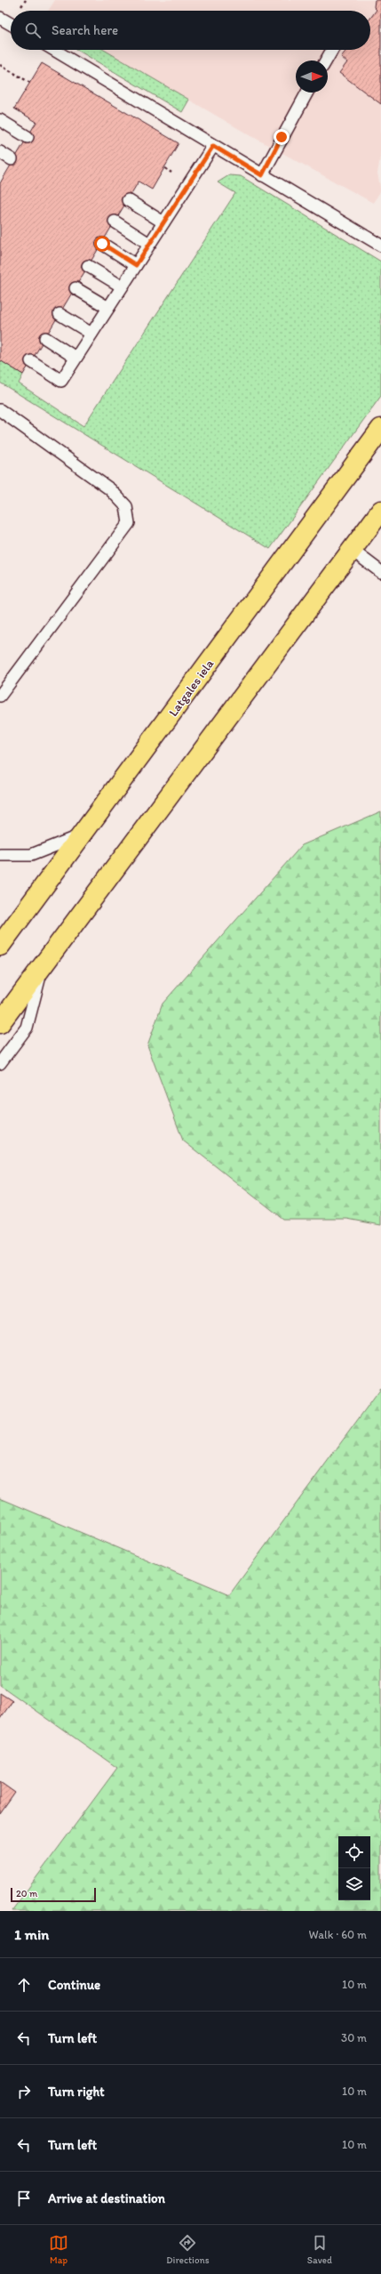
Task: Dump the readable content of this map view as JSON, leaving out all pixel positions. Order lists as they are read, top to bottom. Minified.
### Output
{"streets":{"highway":["Latgales iela"]},"scale_bar":"20 m","north":"right","page":{"search":"Search here","scale":"20 m","heading":["1 min","Walk · 60 m"],"list":[["Continue","10 m"],["Turn left","30 m"],["Turn right","10 m"],["Turn left","10 m"],"Arrive at destination"],"nav":["Map","Directions","Saved"]}}
